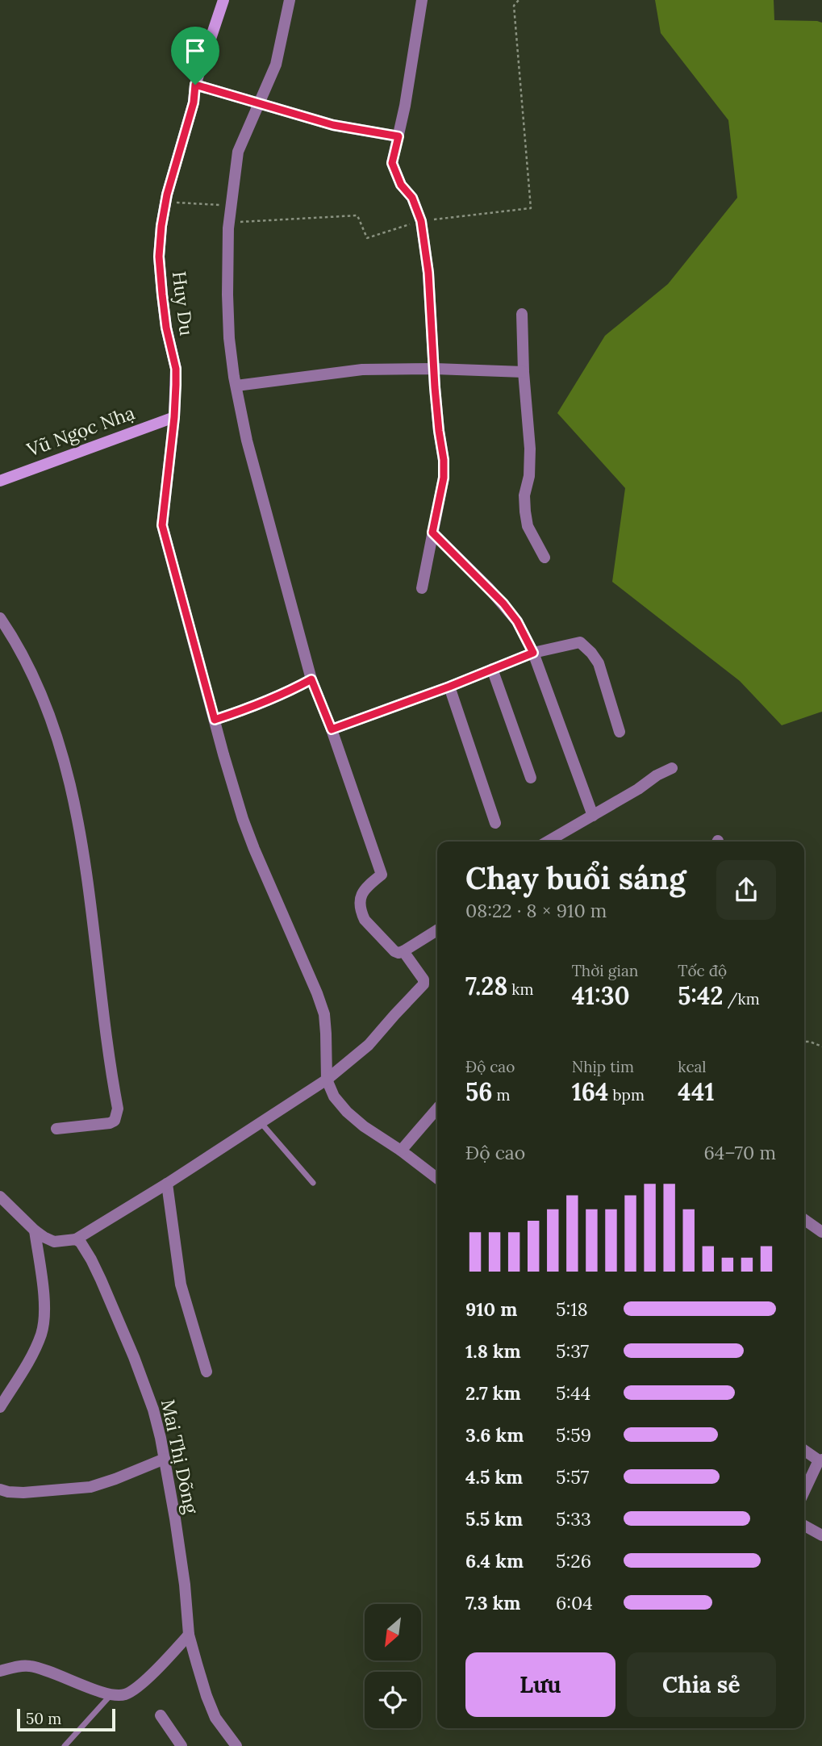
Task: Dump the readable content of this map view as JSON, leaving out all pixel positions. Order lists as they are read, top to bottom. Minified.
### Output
{"streets":{"street":["Huy Du","Vũ Ngọc Nhạ","Mai Thị Dõng"]},"crossings":[["Huy Du","Vũ Ngọc Nhạ"]],"scale_bar":"50 m","north":"bottom left","page":{"heading":["Chạy buổi sáng","08:22 · 8 × 910 m"],"stats":[["7.28 km"],["Thời gian","41:30"],["Tốc độ","5:42 /km"],["Độ cao","56 m"],["Nhịp tim","164 bpm"],["kcal","441"]],"chart":["Độ cao","64–70 m"],"list":[{"name":"910 m","note":"5:18"},{"name":"1.8 km","note":"5:37"},{"name":"2.7 km","note":"5:44"},{"name":"3.6 km","note":"5:59"},{"name":"4.5 km","note":"5:57"},{"name":"5.5 km","note":"5:33"},{"name":"6.4 km","note":"5:26"},{"name":"7.3 km","note":"6:04"}],"buttons":["Lưu","Chia sẻ"],"scale":"50 m"}}
